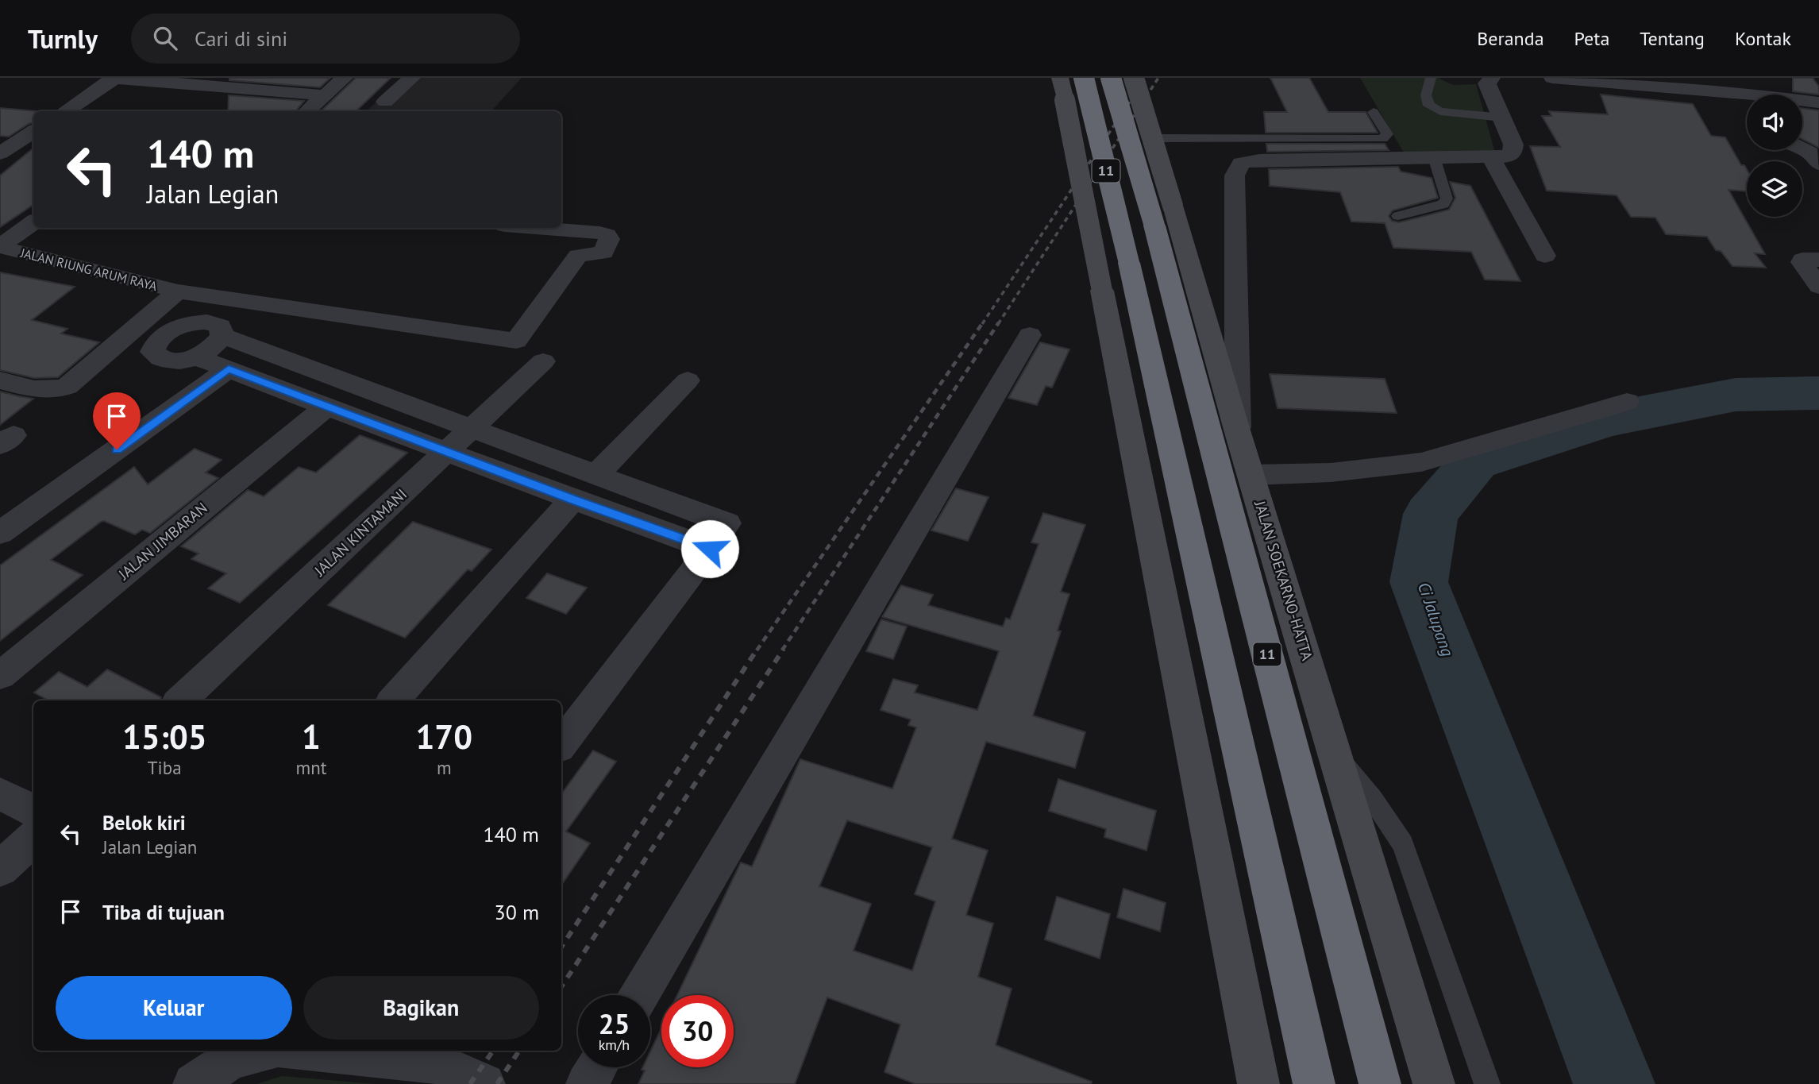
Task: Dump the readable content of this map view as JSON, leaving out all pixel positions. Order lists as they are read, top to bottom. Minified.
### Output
{"streets":{"highway":["11","JALAN SOEKARNO-HATTA"],"street":["JALAN RIUNG ARUM RAYA","JALAN KINTAMANI","JALAN JIMBARAN"]},"water":["Ci Jalupang"],"page":{"header":"Turnly","search":"Cari di sini","nav":["Beranda","Peta","Tentang","Kontak"],"turn":["140 m","Jalan Legian"],"eta":["15:05","Tiba","1","mnt","170","m"],"list":[{"name":"Belok kiri","note":"Jalan Legian","value":"140 m"},{"name":"Tiba di tujuan","value":"30 m"}],"buttons":["Keluar","Bagikan"],"speed":"25 km/h","limit":"30"}}
